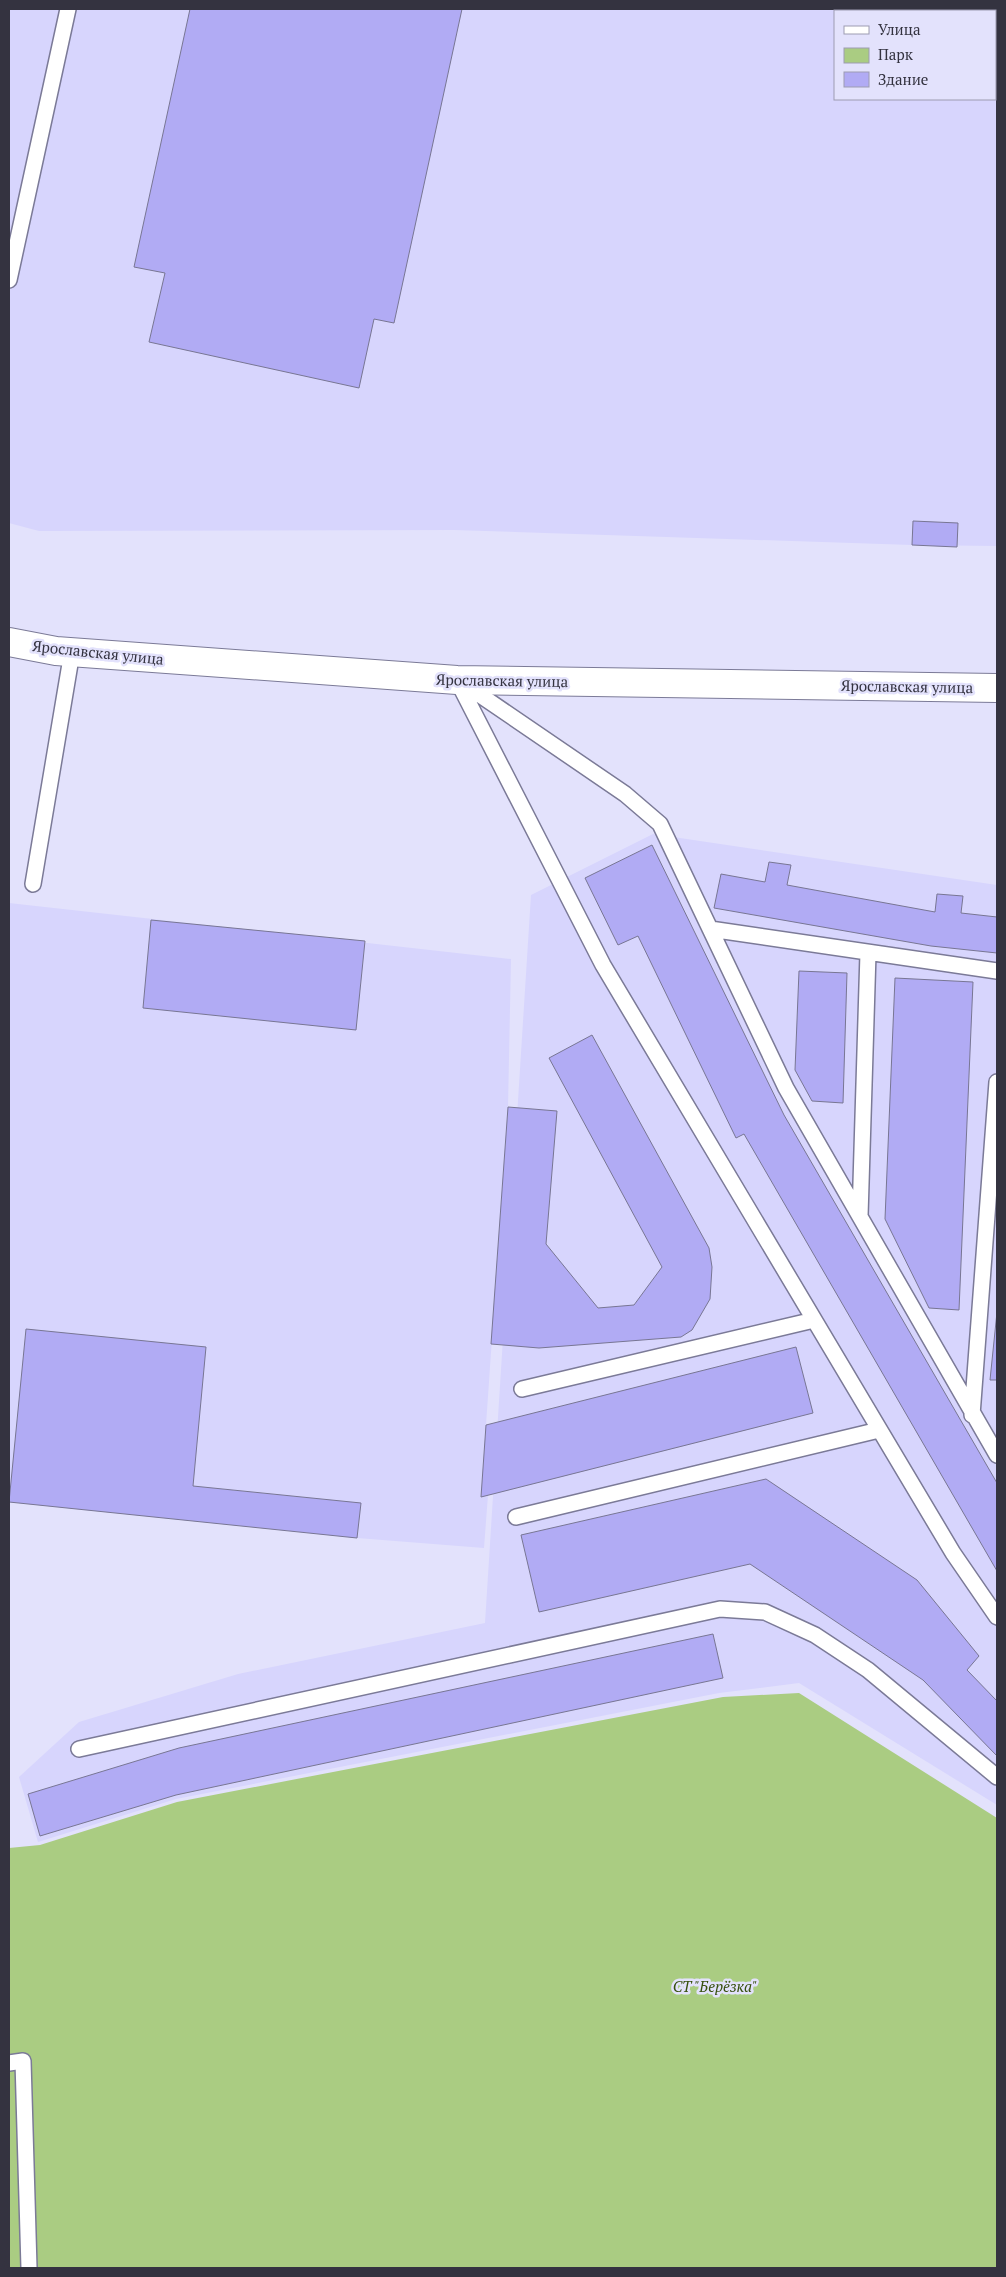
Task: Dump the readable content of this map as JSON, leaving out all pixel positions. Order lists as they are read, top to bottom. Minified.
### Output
{"streets":{"main road":["Ярославская улица"]},"parks":["СТ \"Берёзка\""],"legend":["Улица","Парк","Здание"]}
